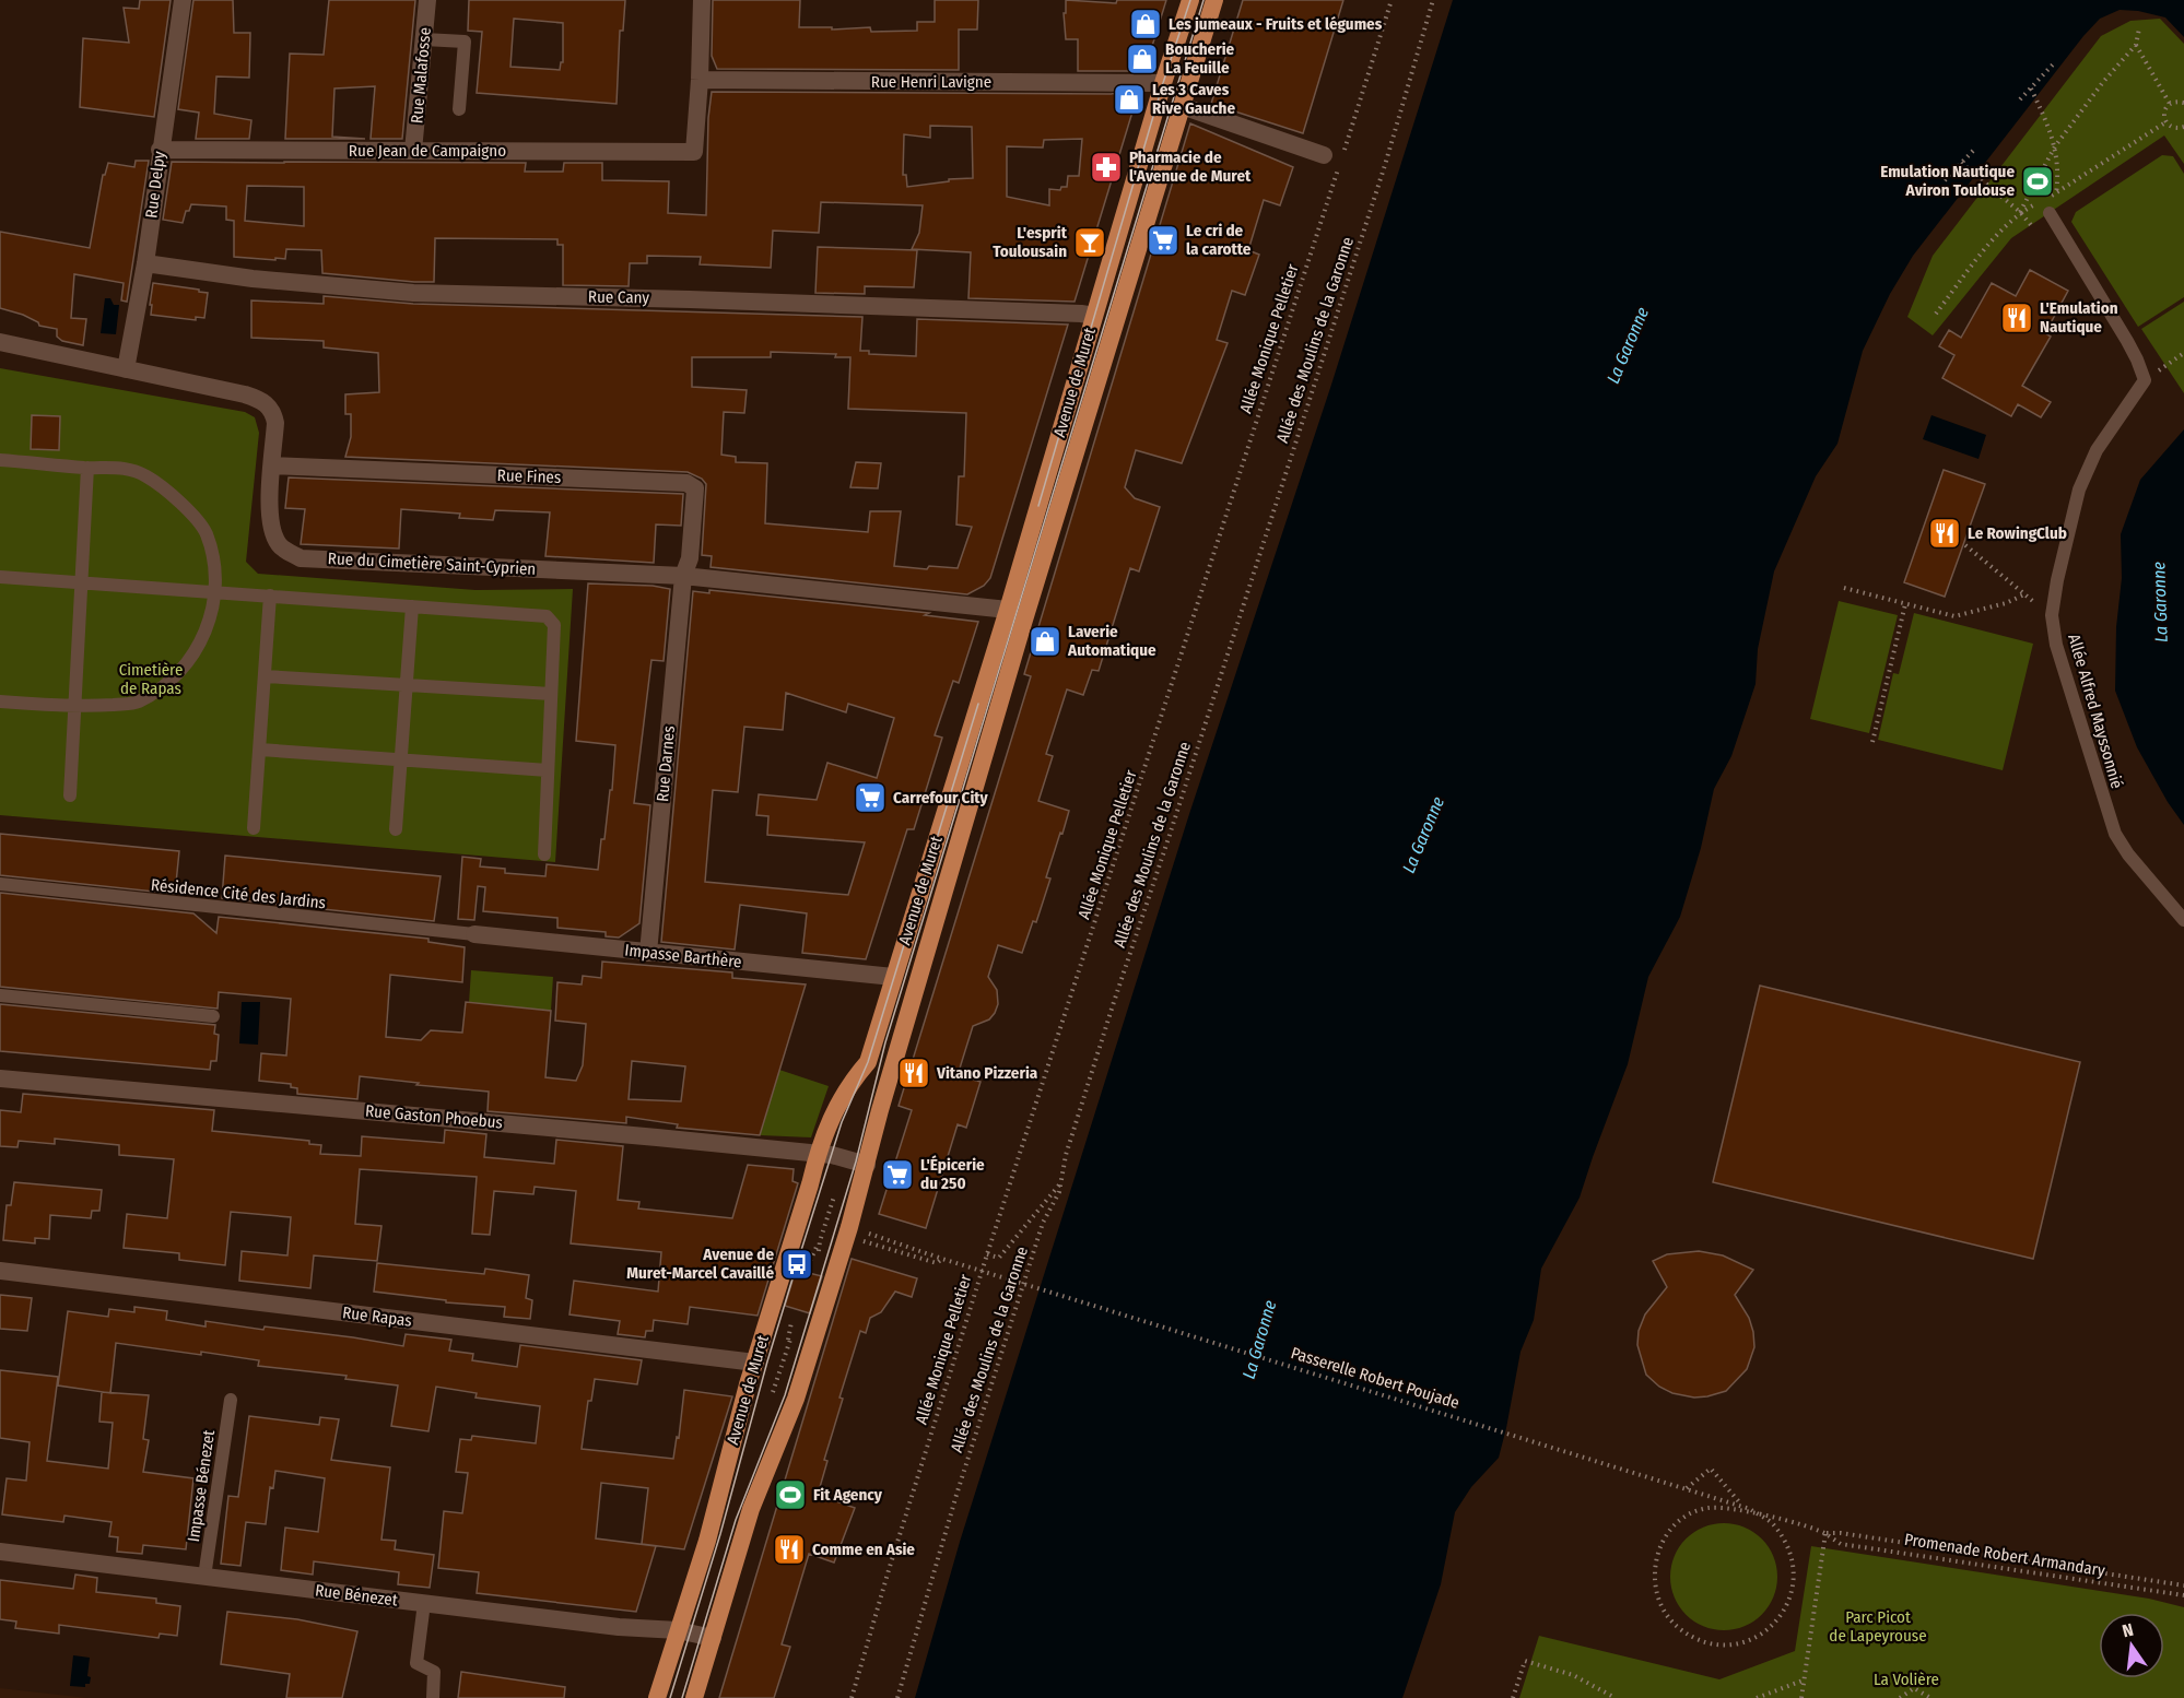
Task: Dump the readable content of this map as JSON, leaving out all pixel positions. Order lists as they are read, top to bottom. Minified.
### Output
{"streets":{"main road":["Avenue de Muret"],"street":["Rue Malafosse","Rue Henri Lavigne","Rue Jean de Campaigno","Rue Delpy","Rue Cany","Rue Fines","Rue du Cimetière Saint-Cyprien","Rue Darnes","Impasse Barthère","Rue Gaston Phoebus","Rue Rapas","Rue Bénezet"],"lane":["Allée Alfred Mayssonnié","Résidence Cité des Jardins","Impasse Bénezet"],"path":["Allée Monique Pelletier","Allée des Moulins de la Garonne","Passerelle Robert Poujade","Promenade Robert Armandary"]},"crossings":[["Rue Malafosse","Rue Jean de Campaigno"],["Rue Henri Lavigne","Rue Jean de Campaigno"],["Rue Henri Lavigne","Avenue de Muret"],["Rue Jean de Campaigno","Rue Delpy"],["Rue Delpy","Rue Cany"],["Rue Delpy","Rue du Cimetière Saint-Cyprien"],["Rue Cany","Avenue de Muret"],["Allée Monique Pelletier","Passerelle Robert Poujade"],["Avenue de Muret","Rue du Cimetière Saint-Cyprien"],["Avenue de Muret","Impasse Barthère"],["Avenue de Muret","Rue Gaston Phoebus"],["Avenue de Muret","Rue Rapas"],["Avenue de Muret","Rue Bénezet"],["Rue Fines","Rue du Cimetière Saint-Cyprien"],["Rue Fines","Rue Darnes"],["Rue du Cimetière Saint-Cyprien","Rue Darnes"],["Rue Darnes","Impasse Barthère"],["Résidence Cité des Jardins","Impasse Barthère"],["Passerelle Robert Poujade","Promenade Robert Armandary"],["Impasse Bénezet","Rue Bénezet"]],"water":["La Garonne"],"parks":["Cimetière de Rapas","Parc Picot de Lapeyrouse","La Volière"],"places":{"shop":["Les jumeaux - Fruits et légumes","Boucherie La Feuille","Les 3 Caves Rive Gauche","Laverie Automatique"],"pharmacy":["Pharmacie de l'Avenue de Muret"],"sports":["Emulation Nautique Aviron Toulouse","Fit Agency"],"supermarket":["Le cri de la carotte","Carrefour City","L'Épicerie du 250"],"bar":["L'esprit Toulousain"],"restaurant":["L'Emulation Nautique","Le RowingClub","Vitano Pizzeria","Comme en Asie"],"bus stop":["Avenue de Muret-Marcel Cavaillé"]},"north":"top"}
